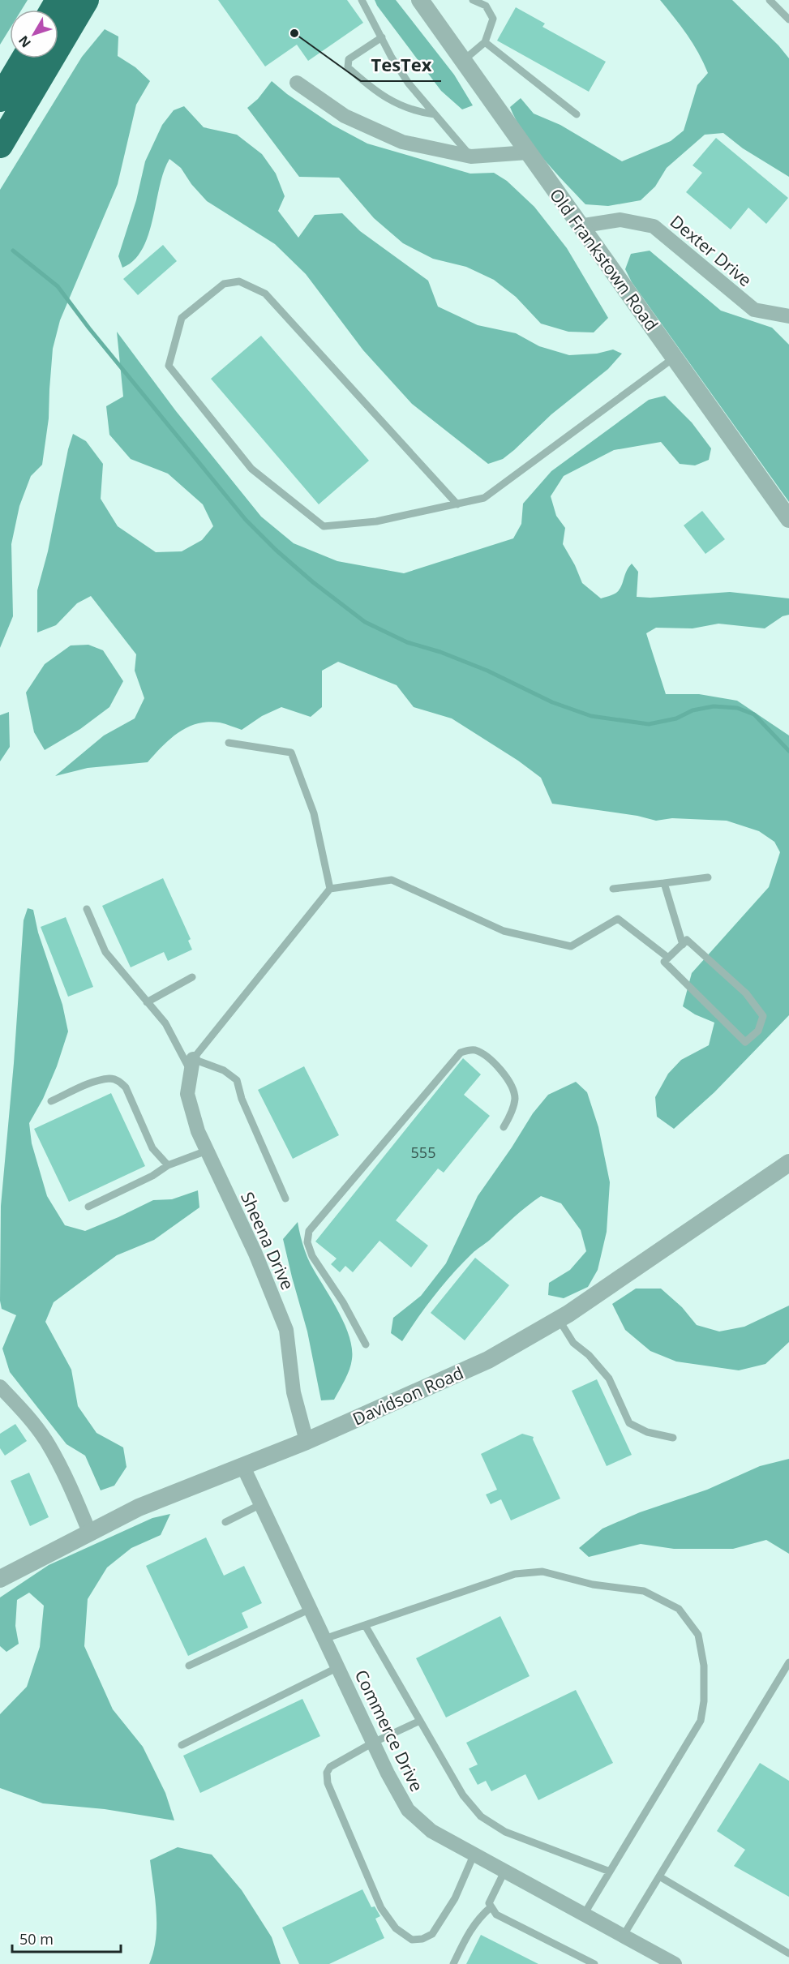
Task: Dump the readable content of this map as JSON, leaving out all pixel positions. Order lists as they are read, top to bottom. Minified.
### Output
{"streets":{"street":["Dexter Drive","Old Frankstown Road","Sheena Drive","Davidson Road","Commerce Drive"]},"crossings":[["Dexter Drive","Old Frankstown Road"],["Sheena Drive","Davidson Road"],["Davidson Road","Commerce Drive"]],"places":["TesTex"],"house_numbers":["555"],"scale_bar":"50 m","north":"bottom left"}
